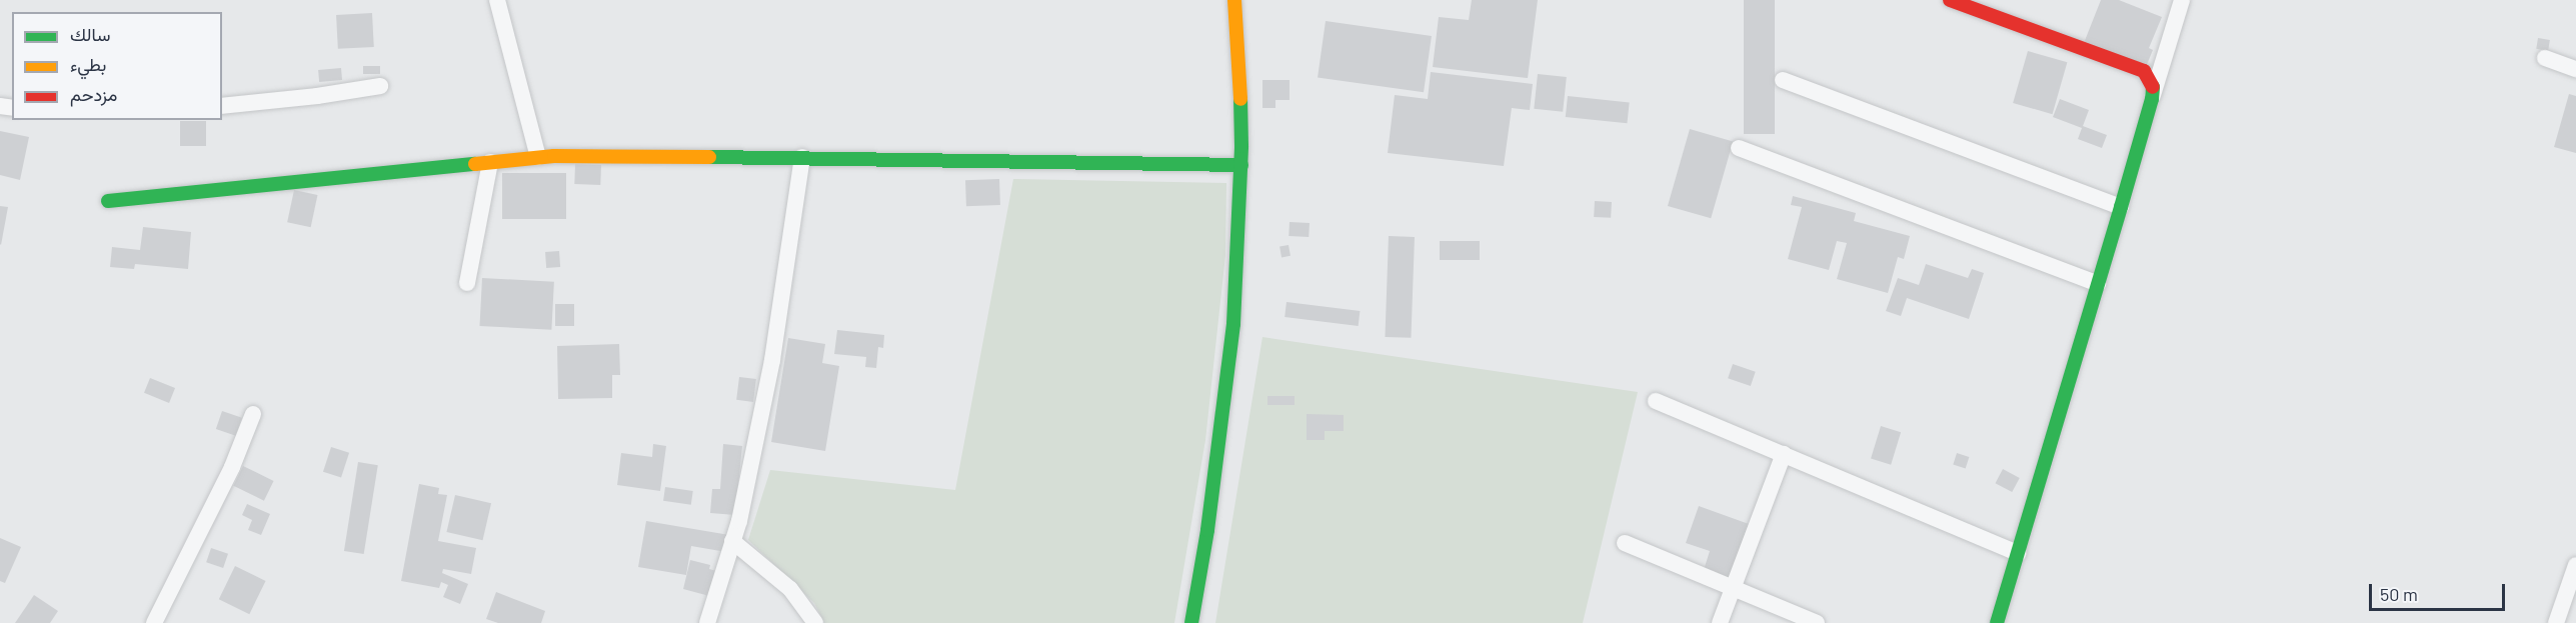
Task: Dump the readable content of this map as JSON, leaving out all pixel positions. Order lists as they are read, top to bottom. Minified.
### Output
{"legend":["سالك","بطيء","مزدحم"],"scale_bar":"50 m"}
